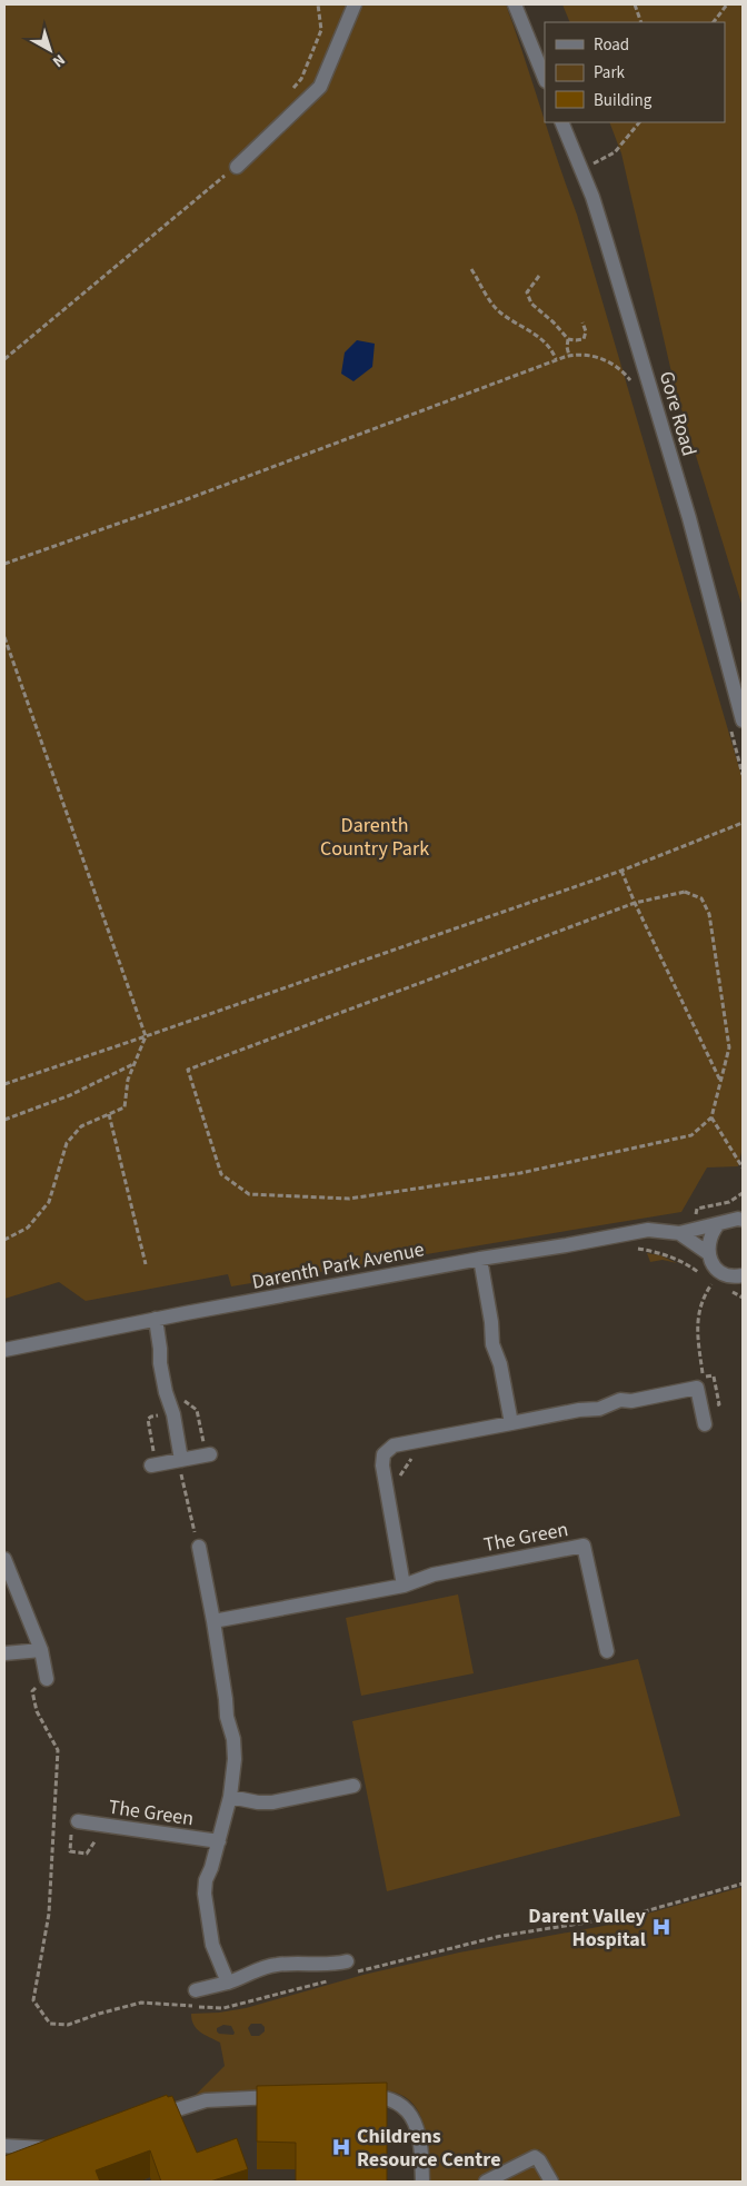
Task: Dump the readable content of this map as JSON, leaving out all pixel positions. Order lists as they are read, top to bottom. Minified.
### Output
{"streets":{"street":["Gore Road","Darenth Park Avenue","The Green"]},"parks":["Darenth Country Park"],"places":{"hospital":["Darent Valley Hospital","Childrens Resource Centre"]},"legend":["Road","Park","Building"],"north":"bottom right"}
